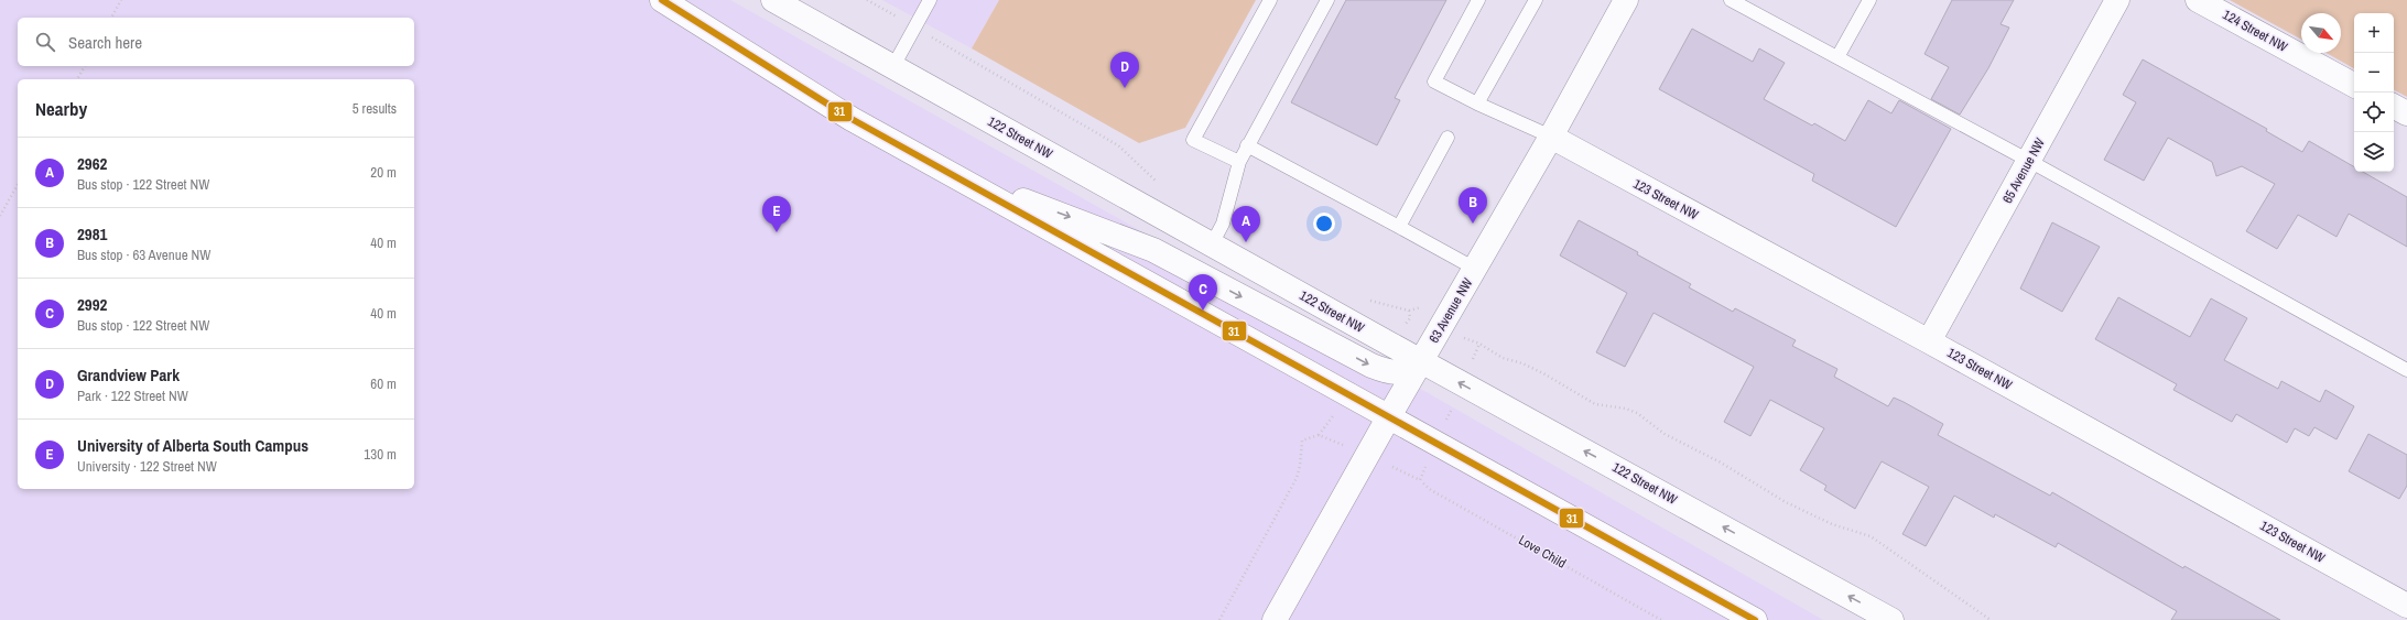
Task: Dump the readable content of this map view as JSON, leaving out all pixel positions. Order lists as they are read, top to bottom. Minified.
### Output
{"streets":{"main road":["124 Street NW","122 Street NW","65 Avenue NW","123 Street NW","63 Avenue NW"],"path":["Love Child"]},"crossings":[["122 Street NW","63 Avenue NW"],["65 Avenue NW","123 Street NW"],["123 Street NW","63 Avenue NW"]],"lines":["transit line 31"],"north":"bottom right","page":{"map_buttons":["+","−"],"search":"Search here","pins":["D","B","E","A","C"],"heading":["Nearby","5 results"],"list":[{"mark":"A","name":"2962","note":"Bus stop · 122 Street NW","value":"20 m"},{"mark":"B","name":"2981","note":"Bus stop · 63 Avenue NW","value":"40 m"},{"mark":"C","name":"2992","note":"Bus stop · 122 Street NW","value":"40 m"},{"mark":"D","name":"Grandview Park","note":"Park · 122 Street NW","value":"60 m"},{"mark":"E","name":"University of Alberta South Campus","note":"University · 122 Street NW","value":"130 m"}]}}
